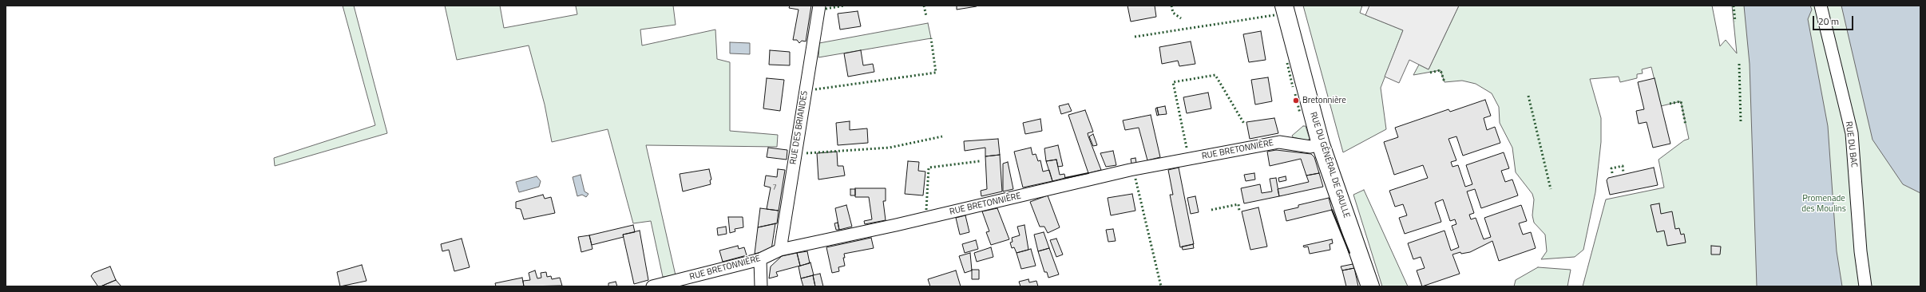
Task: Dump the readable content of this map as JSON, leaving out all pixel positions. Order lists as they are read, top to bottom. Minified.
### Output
{"streets":{"main road":["RUE DU GÉNÉRAL DE GAULLE"],"street":["RUE DES BRIANDES","RUE DU BAC","RUE BRETONNIÈRE"]},"crossings":[["RUE DES BRIANDES","RUE BRETONNIÈRE"],["RUE BRETONNIÈRE","RUE DU GÉNÉRAL DE GAULLE"]],"parks":["Promenade des Moulins"],"places":["Bretonnière"],"house_numbers":["7"],"scale_bar":"20 m"}
